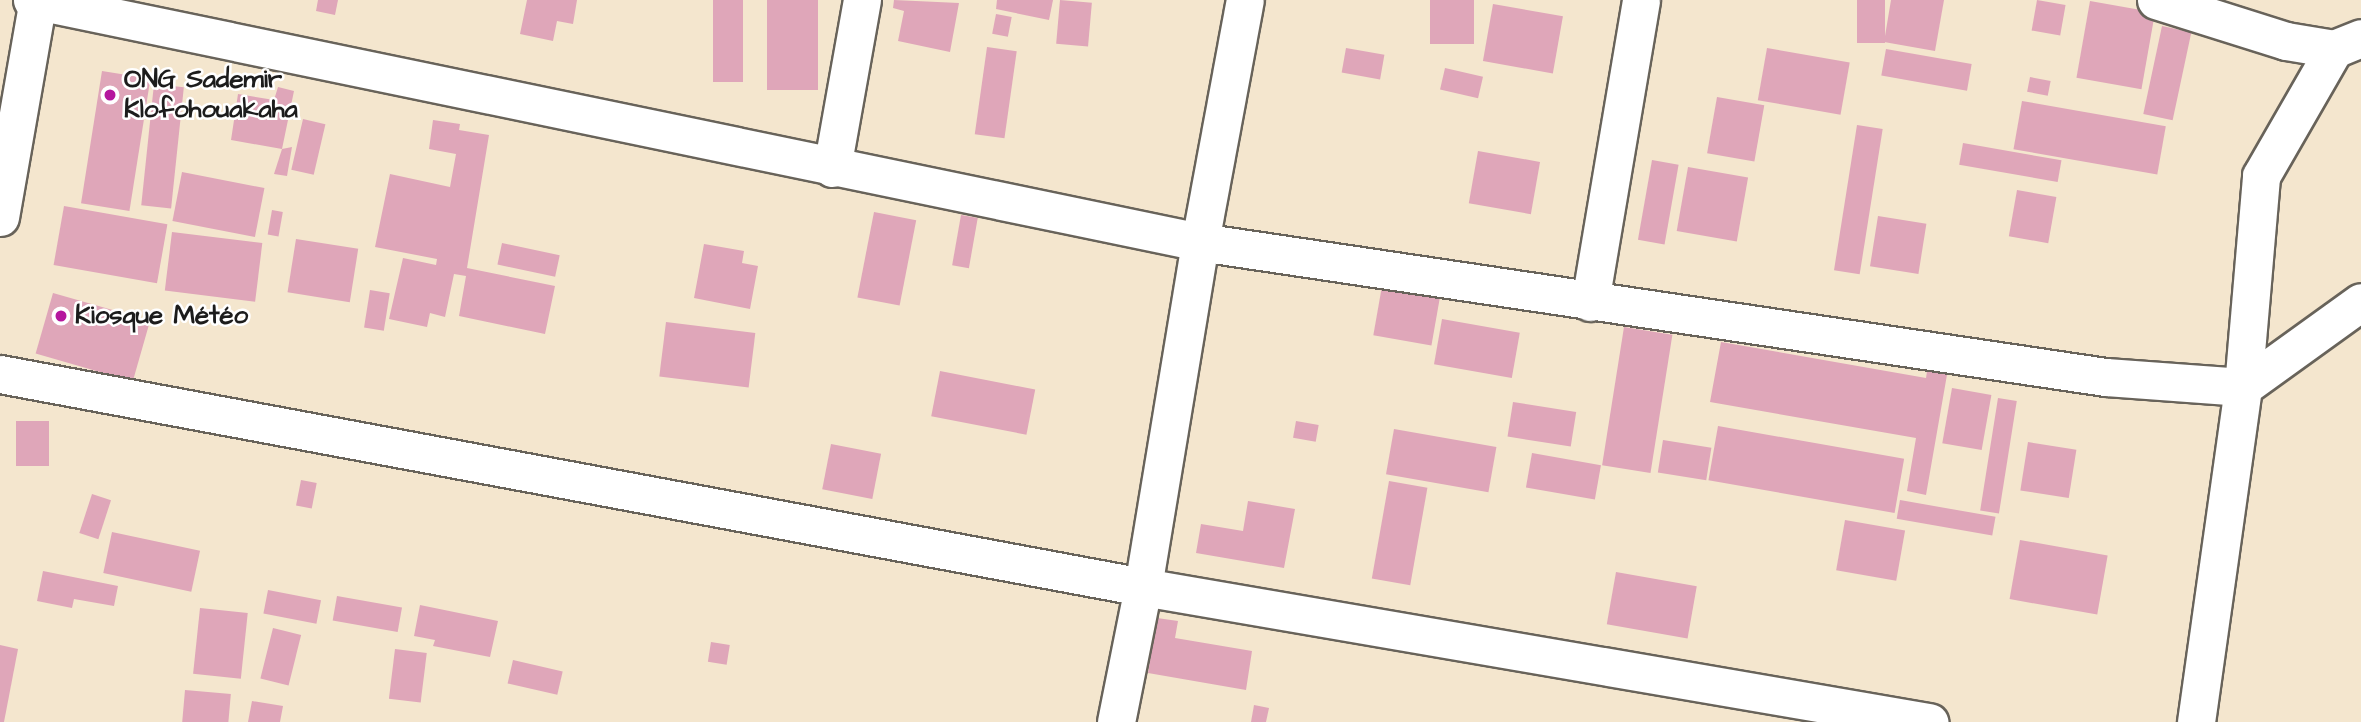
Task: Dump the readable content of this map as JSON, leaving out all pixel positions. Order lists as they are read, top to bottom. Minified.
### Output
{"places":["ONG Sademir Klofohouakaha","Kiosque Météo"]}
